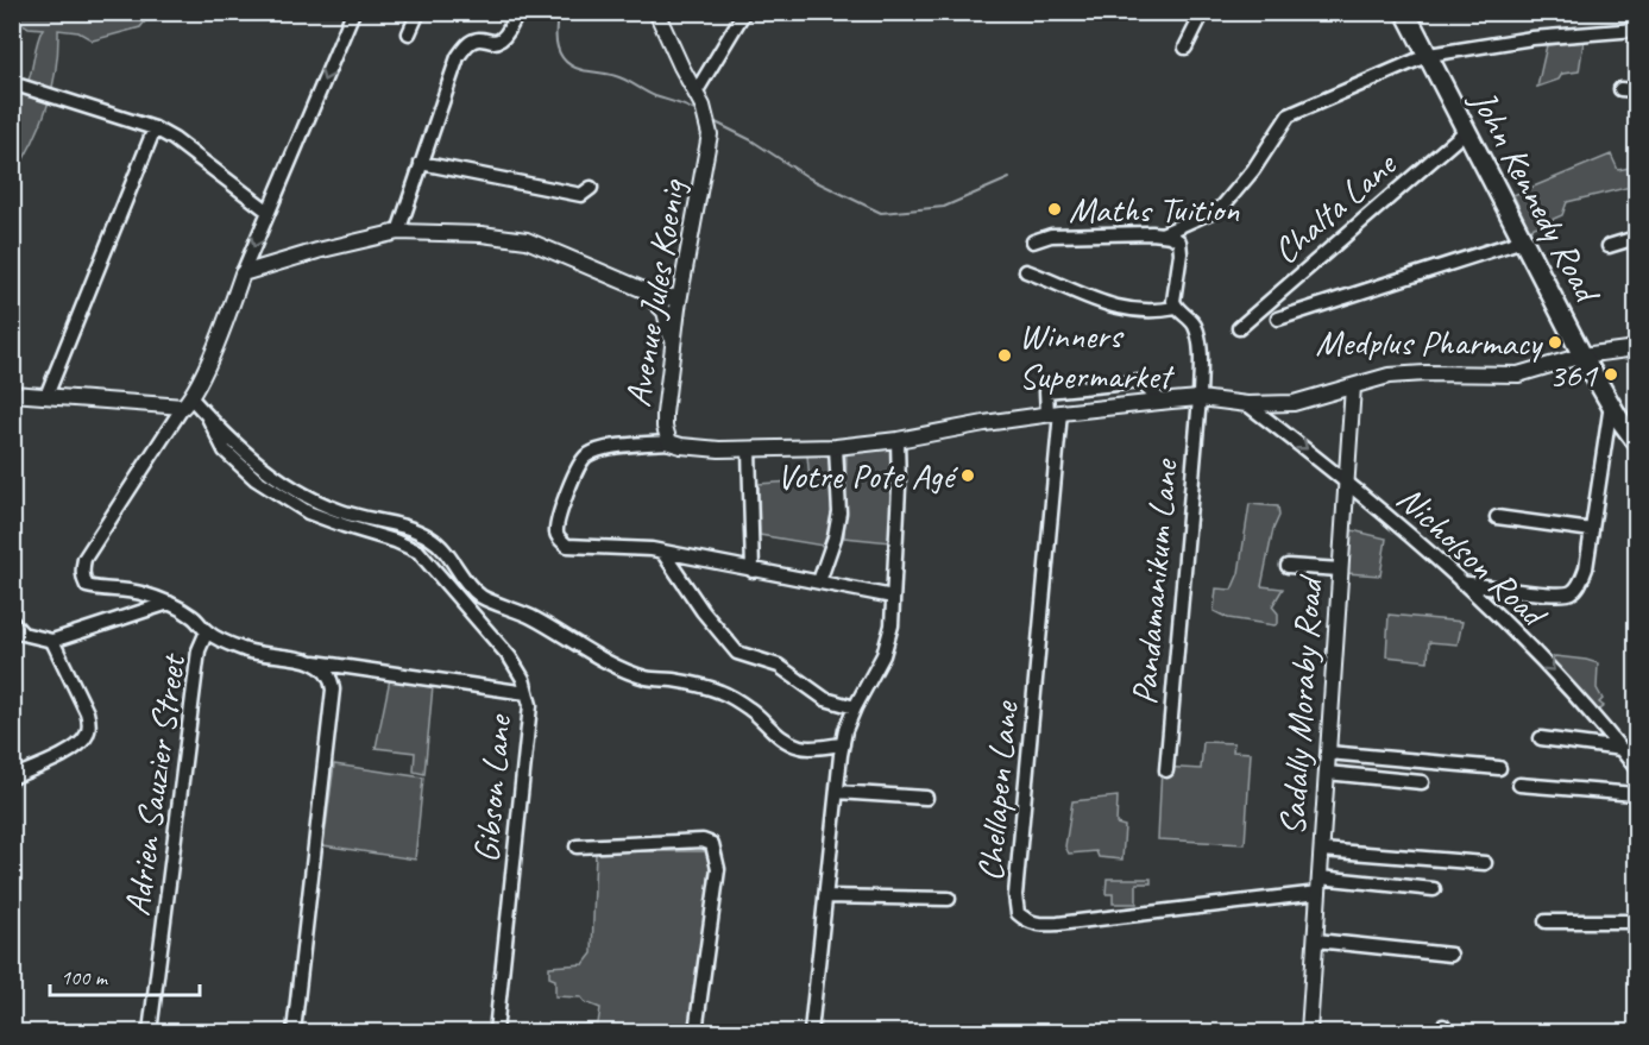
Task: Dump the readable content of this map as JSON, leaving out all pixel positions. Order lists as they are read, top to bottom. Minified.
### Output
{"streets":{"main road":["John Kennedy Road"],"street":["Chalta Lane","Avenue Jules Koenig","Nicholson Road","Pandamanikum Lane","Sadally Moraby Road","Adrien Sauzier Street","Gibson Lane","Chellapen Lane"]},"crossings":[["John Kennedy Road","Chalta Lane"],["John Kennedy Road","Avenue Jules Koenig"],["Avenue Jules Koenig","Nicholson Road"],["Avenue Jules Koenig","Pandamanikum Lane"],["Avenue Jules Koenig","Sadally Moraby Road"],["Avenue Jules Koenig","Chellapen Lane"],["Nicholson Road","Sadally Moraby Road"],["Sadally Moraby Road","Chellapen Lane"]],"one_way":["Nicholson Road"],"places":["Maths Tuition","Medplus Pharmacy","Winners Supermarket","361","Votre Pote Agé"],"scale_bar":"100 m"}
